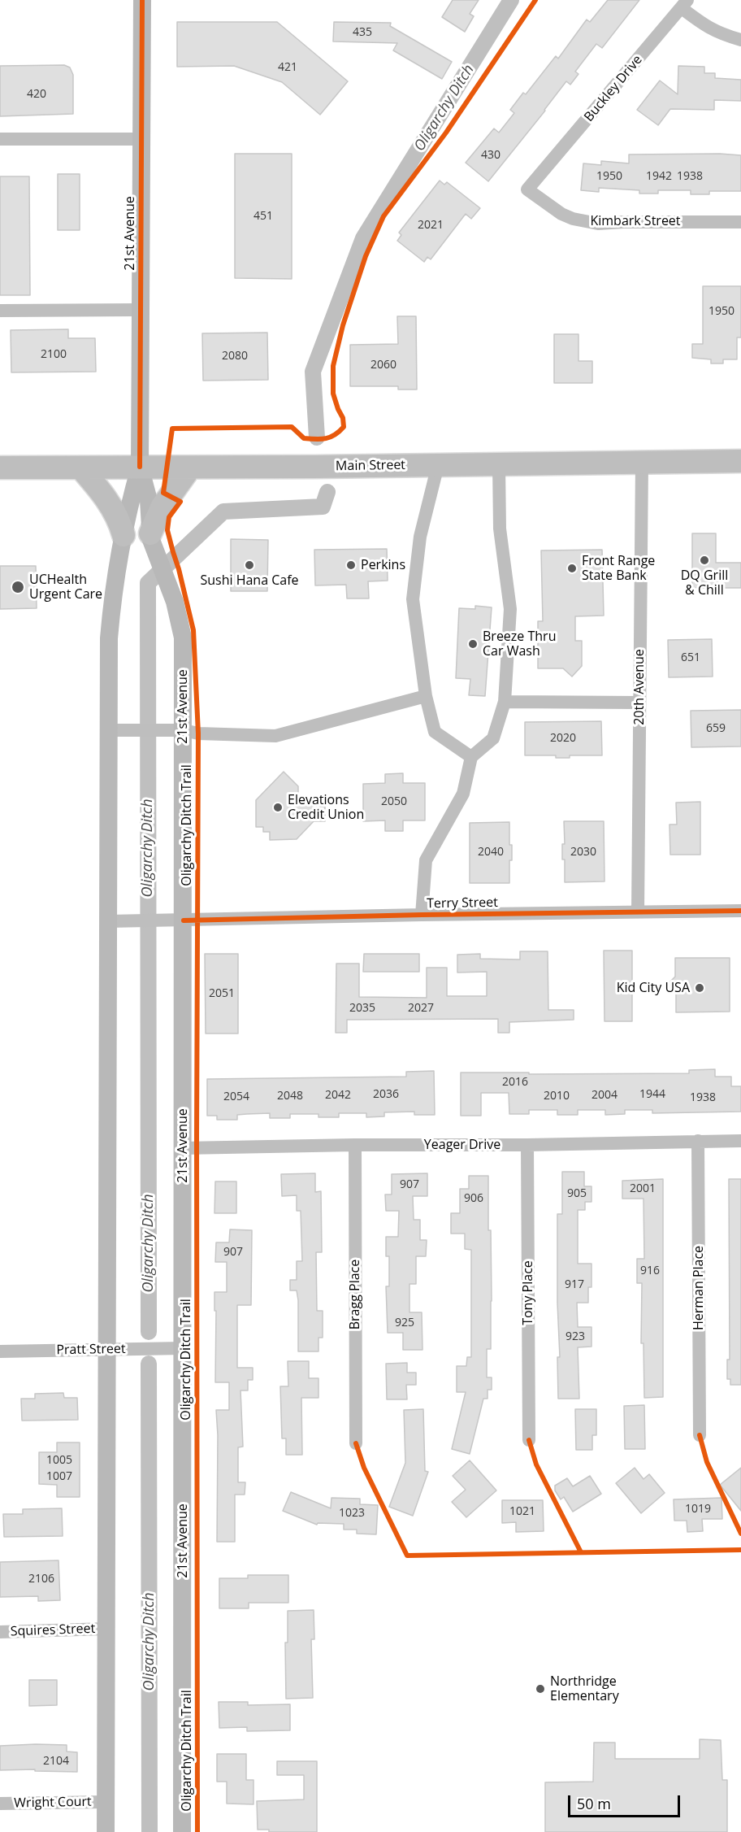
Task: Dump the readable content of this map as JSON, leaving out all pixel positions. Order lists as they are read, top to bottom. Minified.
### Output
{"streets":{"highway":["Main Street"],"street":["Buckley Drive","Kimbark Street","21st Avenue","20th Avenue","Terry Street","Yeager Drive","Herman Place","Tony Place","Bragg Place","Pratt Street","Squires Street","Wright Court"],"cycle path":["Oligarchy Ditch Trail"]},"crossings":[["Buckley Drive","Kimbark Street"],["21st Avenue","Main Street"],["21st Avenue","Terry Street"],["21st Avenue","Yeager Drive"],["21st Avenue","Pratt Street"],["21st Avenue","Squires Street"],["21st Avenue","Wright Court"],["Main Street","20th Avenue"],["20th Avenue","Terry Street"],["Yeager Drive","Herman Place"],["Yeager Drive","Tony Place"],["Yeager Drive","Bragg Place"]],"water":["Oligarchy Ditch"],"places":["DQ Grill & Chill","Sushi Hana Cafe","Perkins","Front Range State Bank","UCHealth Urgent Care","Breeze Thru Car Wash","Elevations Credit Union","Kid City USA","Northridge Elementary"],"house_numbers":["435","421","420","430","1950","1942","1938","451","2021","1950","2100","2080","2060","651","659","2020","2050","2040","2030","2051","2035","2027","2016","2036","1944","2042","2004","2048","2010","2054","1938","907","2001","905","906","907","916","917","925","923","1005","1007","1019","1021","1023","2106","2104"],"scale_bar":"50 m"}
